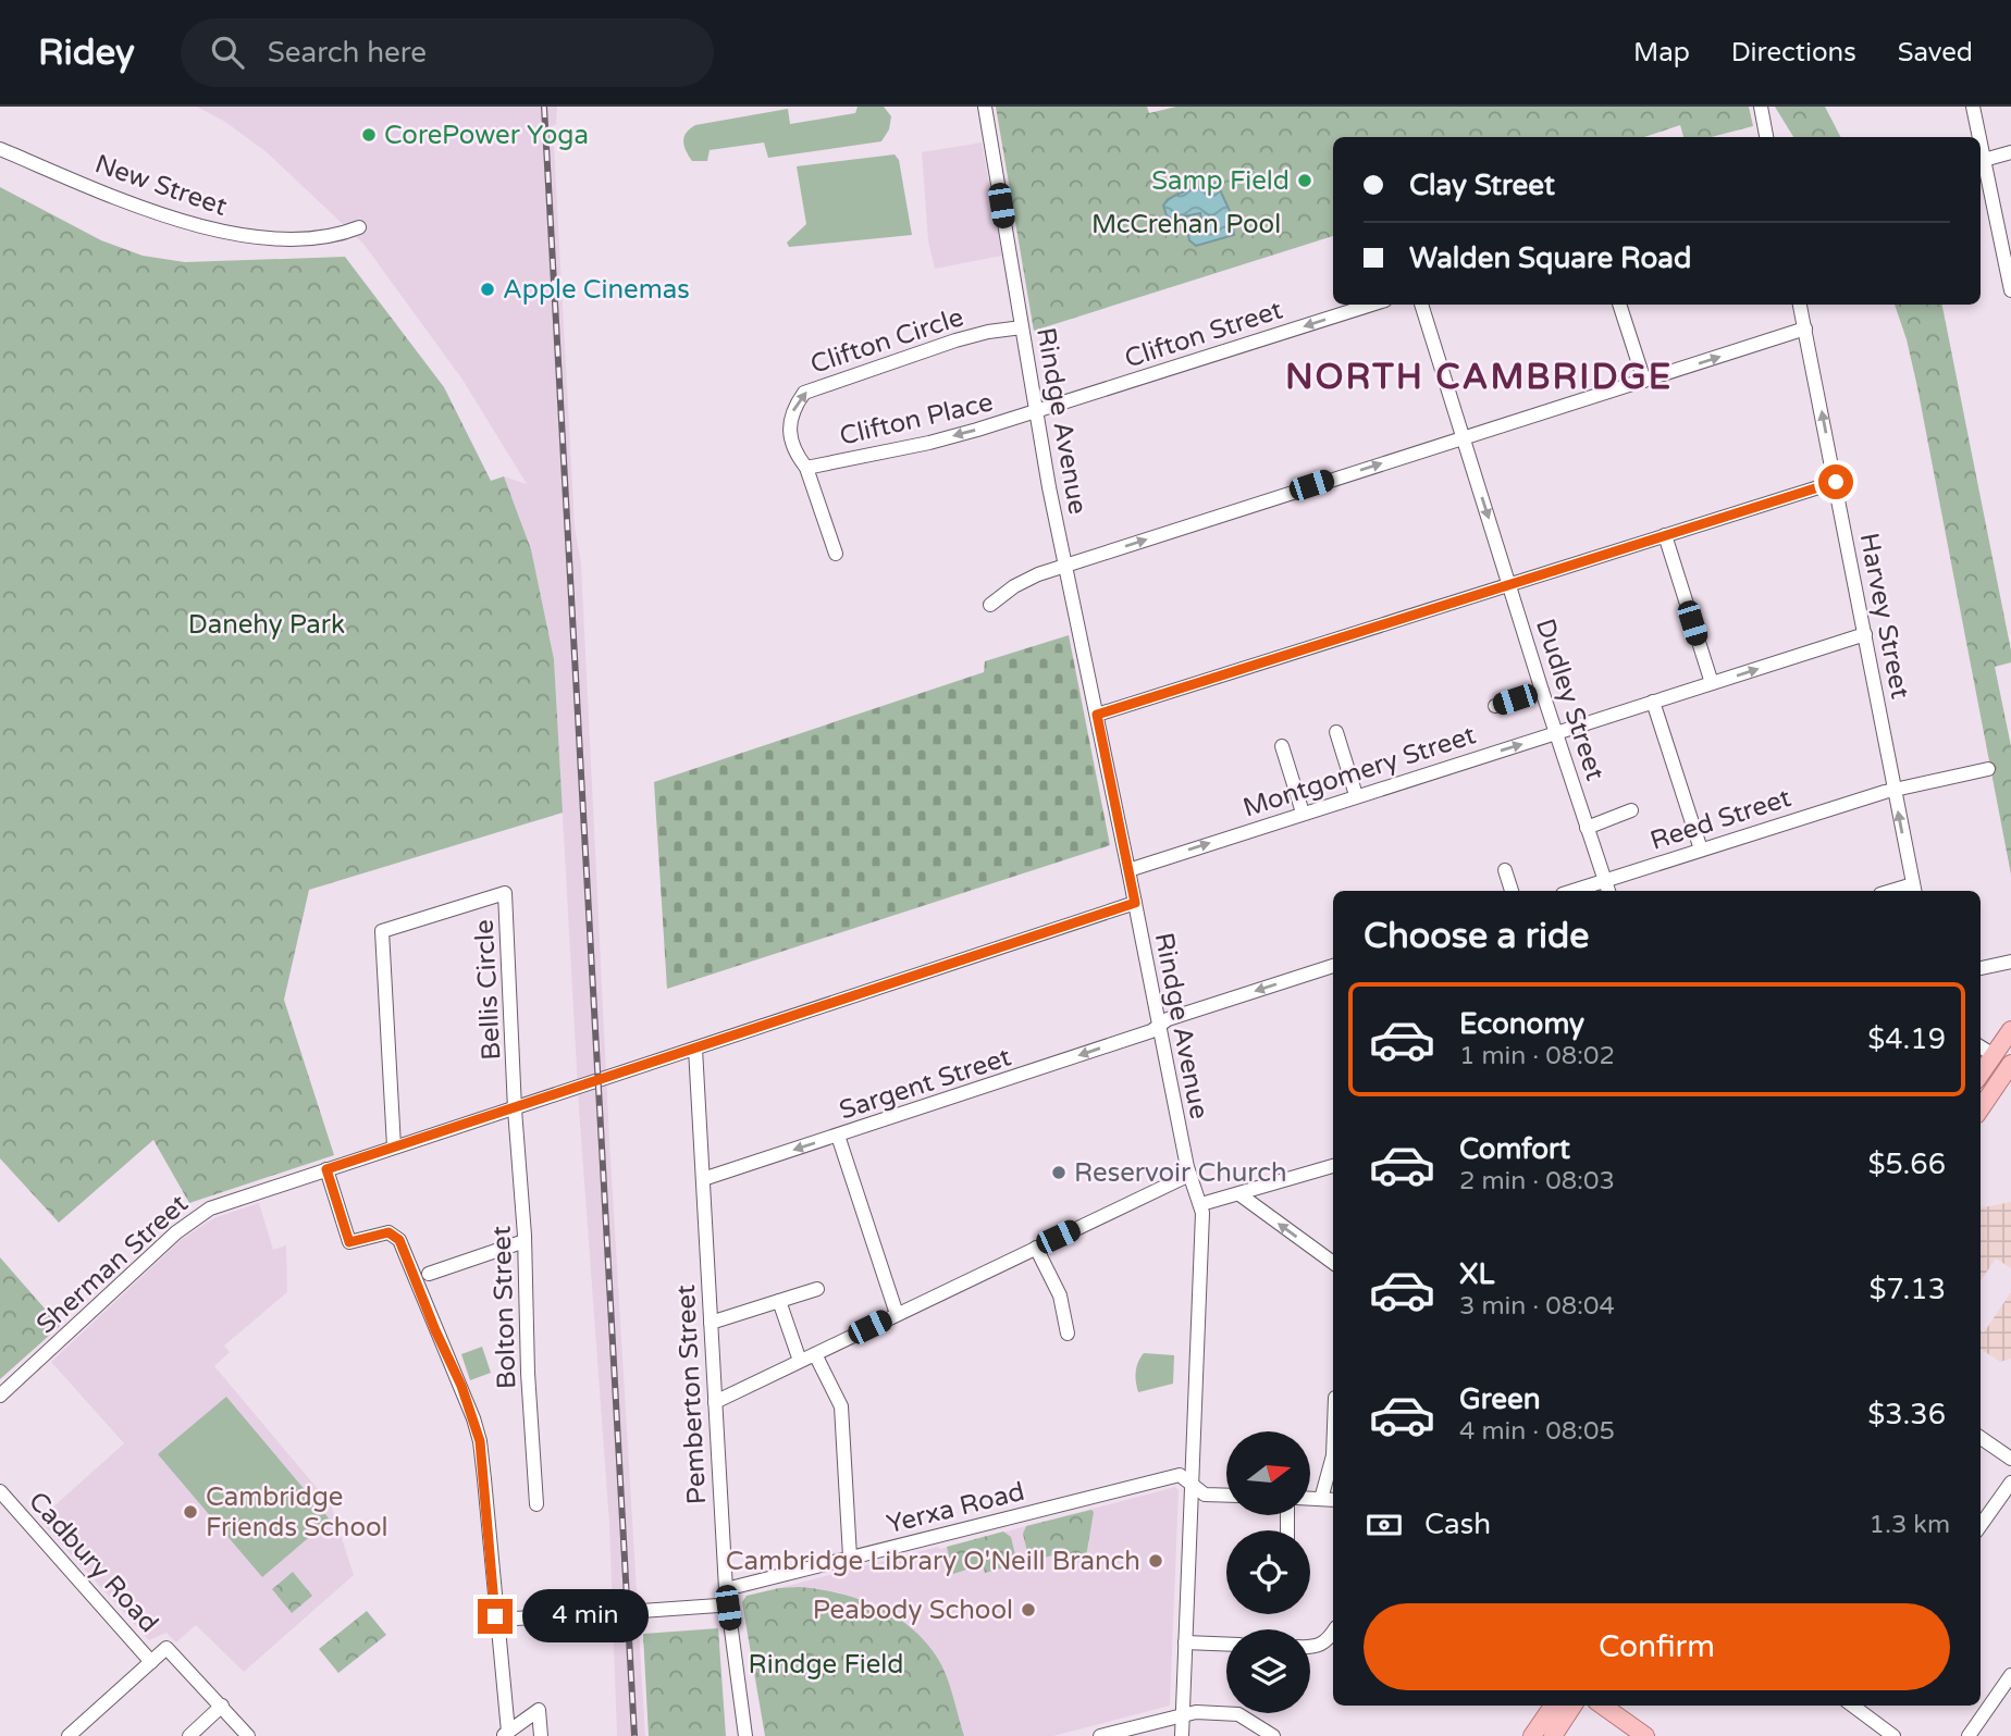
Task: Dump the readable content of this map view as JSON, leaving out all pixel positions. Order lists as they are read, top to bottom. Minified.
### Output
{"streets":{"street":["New Street","Clifton Street","Clifton Circle","Clifton Place","Rindge Avenue","Harvey Street","Dudley Street","Montgomery Street","Reed Street","Bellis Circle","Sargent Street","Sherman Street","Bolton Street","Pemberton Street","Yerxa Road","Cadbury Road"]},"crossings":[["Clifton Street","Clifton Place"],["Clifton Street","Rindge Avenue"],["Clifton Circle","Clifton Place"],["Clifton Circle","Rindge Avenue"],["Clifton Place","Rindge Avenue"],["Rindge Avenue","Montgomery Street"],["Rindge Avenue","Sargent Street"],["Rindge Avenue","Sherman Street"],["Rindge Avenue","Yerxa Road"],["Harvey Street","Montgomery Street"],["Harvey Street","Reed Street"],["Dudley Street","Montgomery Street"],["Dudley Street","Reed Street"],["Bellis Circle","Sherman Street"],["Bellis Circle","Bolton Street"],["Sargent Street","Pemberton Street"],["Sherman Street","Bolton Street"],["Sherman Street","Pemberton Street"],["Pemberton Street","Yerxa Road"]],"one_way":["Clifton Street","Clifton Circle","Clifton Place","Harvey Street","Montgomery Street","Sargent Street"],"districts":["NORTH CAMBRIDGE"],"parks":["McCrehan Pool","Danehy Park","Rindge Field"],"places":["CorePower Yoga","Samp Field","Apple Cinemas","Reservoir Church","Cambridge Friends School","Cambridge Library O'Neill Branch","Peabody School"],"north":"right","page":{"header":"Ridey","search":"Search here","nav":["Map","Directions","Saved"],"banner":["Clay Street","Walden Square Road"],"heading":"Choose a ride","list":[{"name":"Economy","note":"1 min · 08:02","value":"$4.19"},{"name":"Comfort","note":"2 min · 08:03","value":"$5.66"},{"name":"XL","note":"3 min · 08:04","value":"$7.13"},{"name":"Green","note":"4 min · 08:05","value":"$3.36"}],"pay":["Cash","1.3 km"],"buttons":"Confirm","bubble":"4 min"}}
